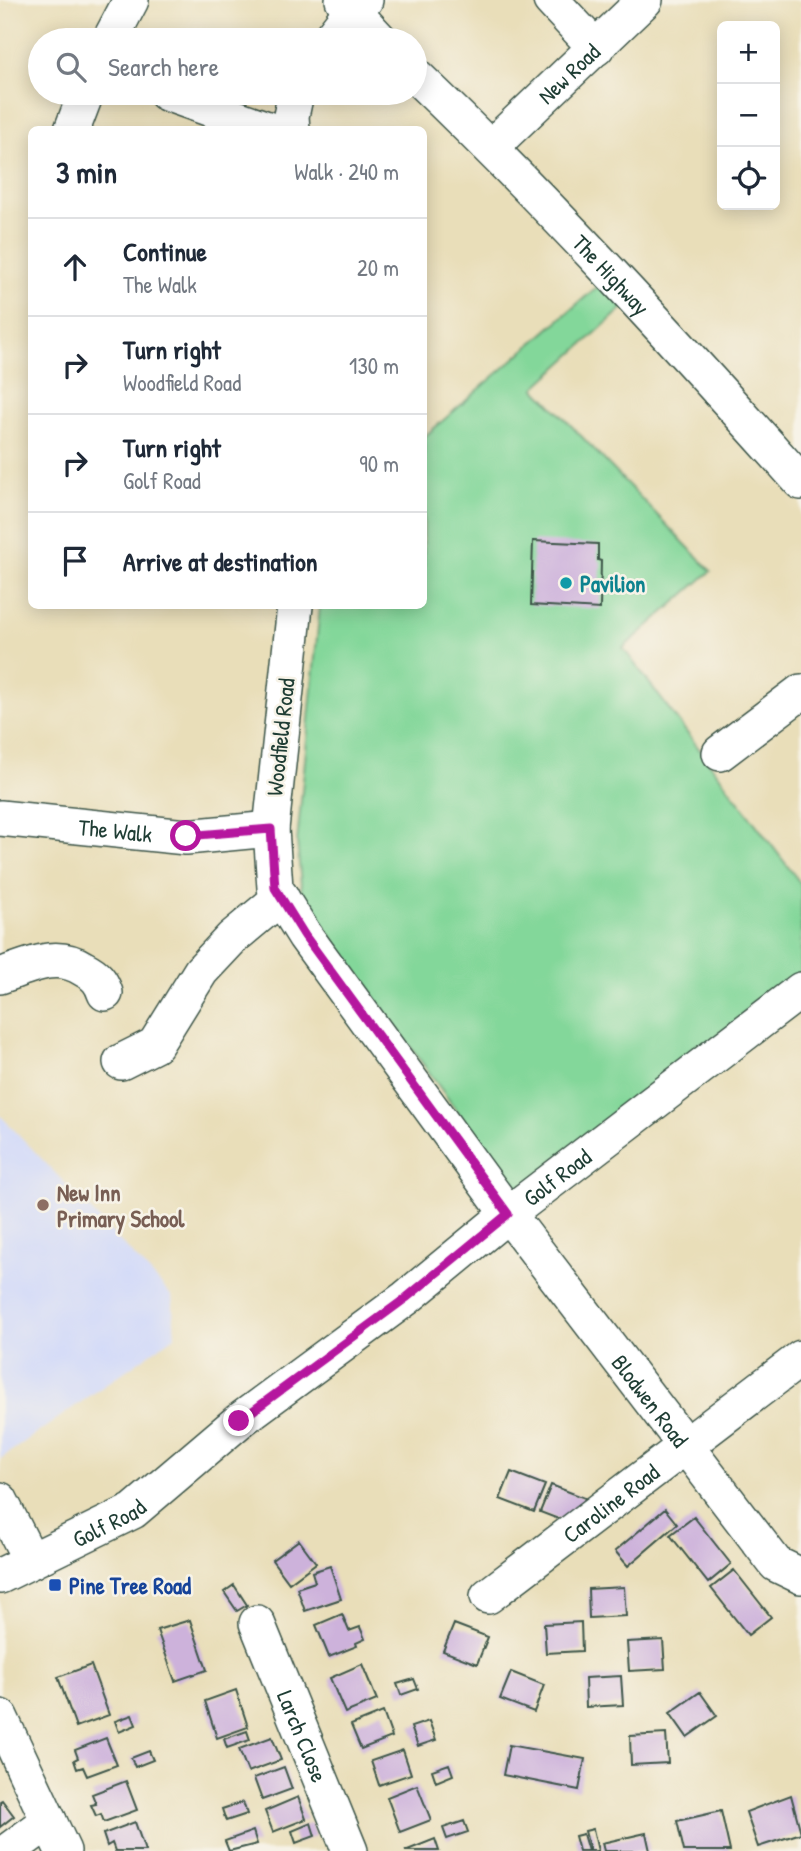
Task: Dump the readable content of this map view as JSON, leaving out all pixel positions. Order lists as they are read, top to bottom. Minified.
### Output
{"streets":{"street":["New Road","The Highway","Woodfield Road","The Walk","Golf Road","Blodwen Road","Caroline Road","Larch Close"]},"crossings":[["New Road","The Highway"],["Woodfield Road","The Walk"],["Woodfield Road","Golf Road"],["Woodfield Road","Blodwen Road"],["Golf Road","Blodwen Road"],["Blodwen Road","Caroline Road"]],"places":{"other":["Pavilion","New Inn Primary School"],"transit":["Pine Tree Road"]},"page":{"map_buttons":["+","−"],"search":"Search here","heading":["3 min","Walk · 240 m"],"list":[["Continue","The Walk","20 m"],["Turn right","Woodfield Road","130 m"],["Turn right","Golf Road","90 m"],"Arrive at destination"]}}
